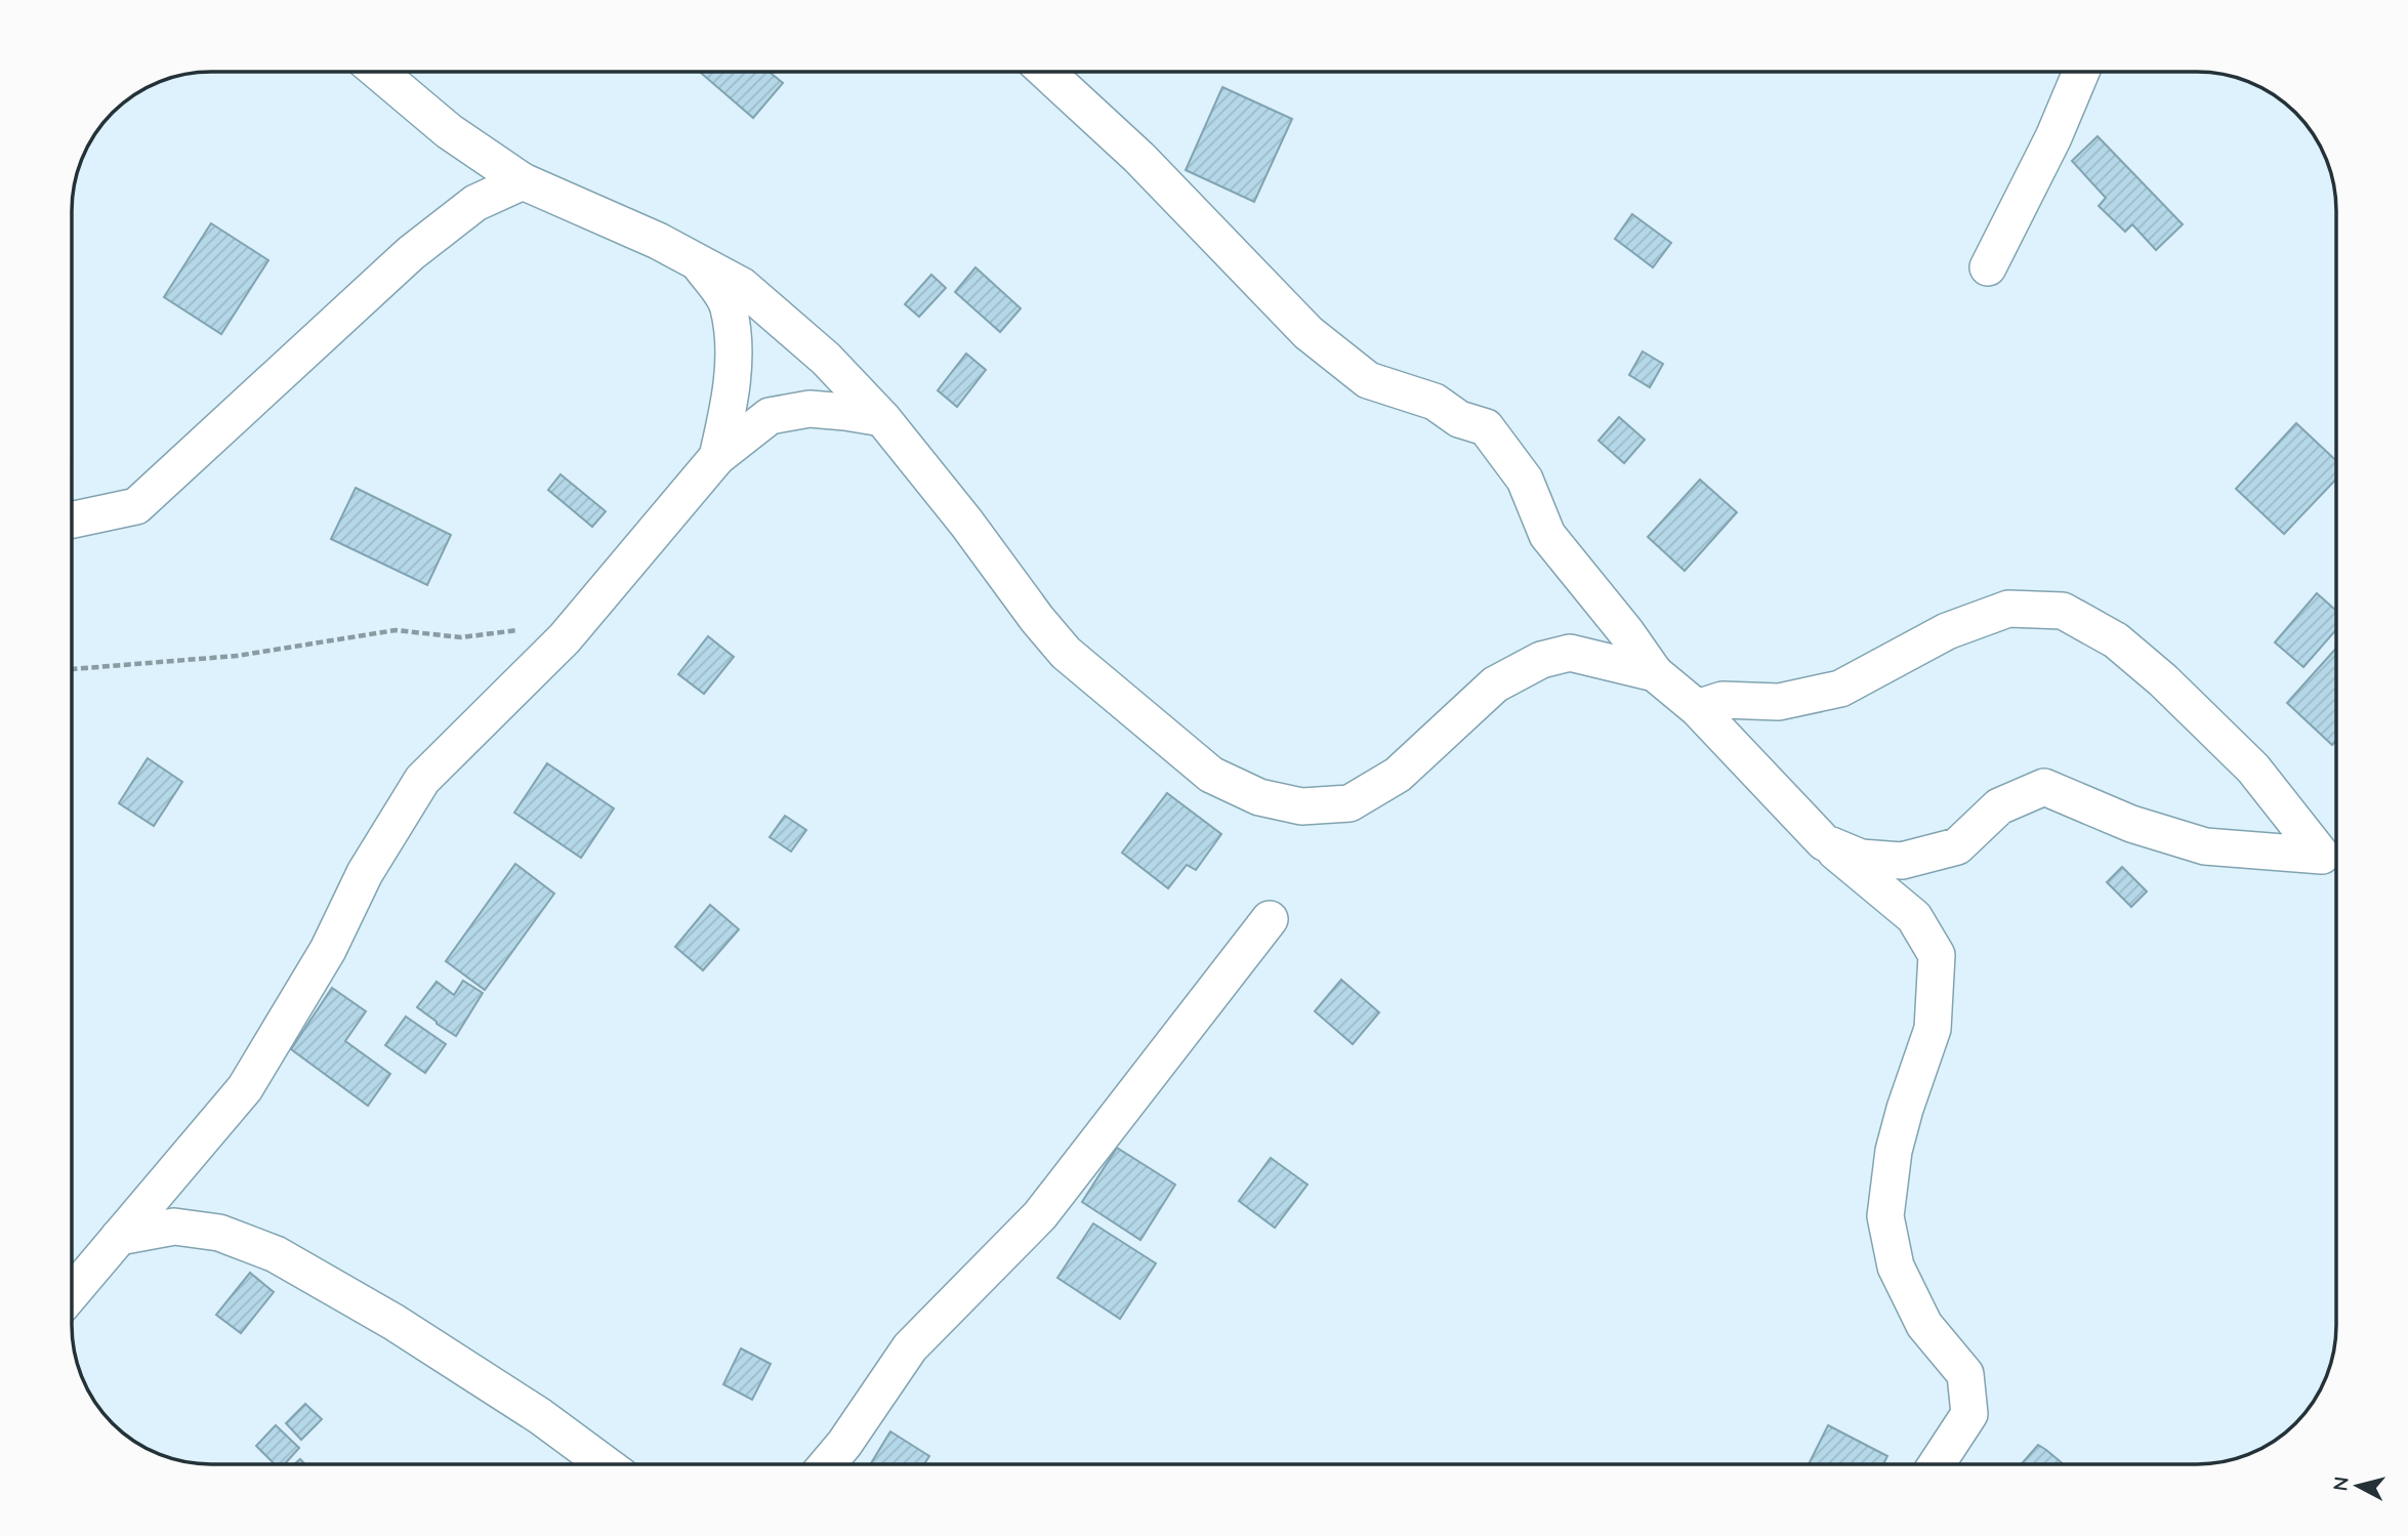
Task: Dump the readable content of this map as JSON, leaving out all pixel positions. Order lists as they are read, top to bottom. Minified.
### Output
{"north":"left"}
